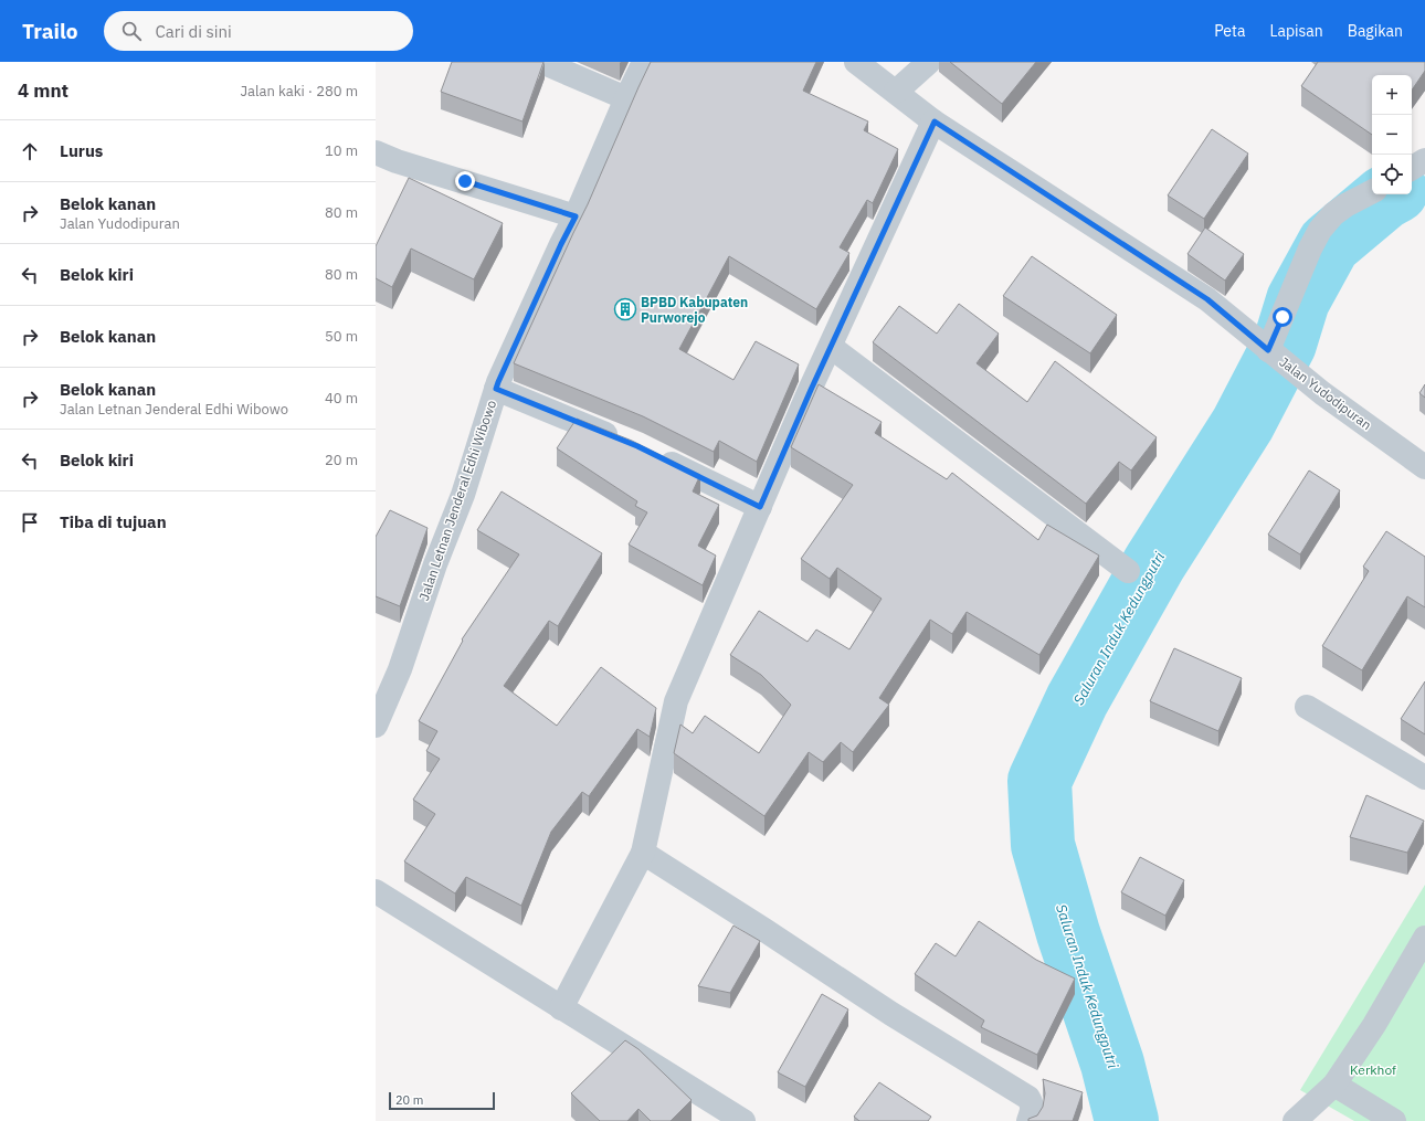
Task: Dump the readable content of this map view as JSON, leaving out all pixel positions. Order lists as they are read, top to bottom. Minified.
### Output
{"streets":{"street":["Jalan Yudodipuran","Jalan Letnan Jenderal Edhi Wibowo"]},"water":["Saluran Induk Kedungputri"],"parks":["Kerkhof"],"places":{"building":["BPBD Kabupaten Purworejo"]},"scale_bar":"20 m","page":{"header":"Trailo","search":"Cari di sini","nav":["Peta","Lapisan","Bagikan"],"heading":["4 mnt","Jalan kaki · 280 m"],"map_buttons":["+","−"],"list":[["Lurus","10 m"],["Belok kanan","Jalan Yudodipuran","80 m"],["Belok kiri","80 m"],["Belok kanan","50 m"],["Belok kanan","Jalan Letnan Jenderal Edhi Wibowo","40 m"],["Belok kiri","20 m"],"Tiba di tujuan"],"scale":"20 m"}}
